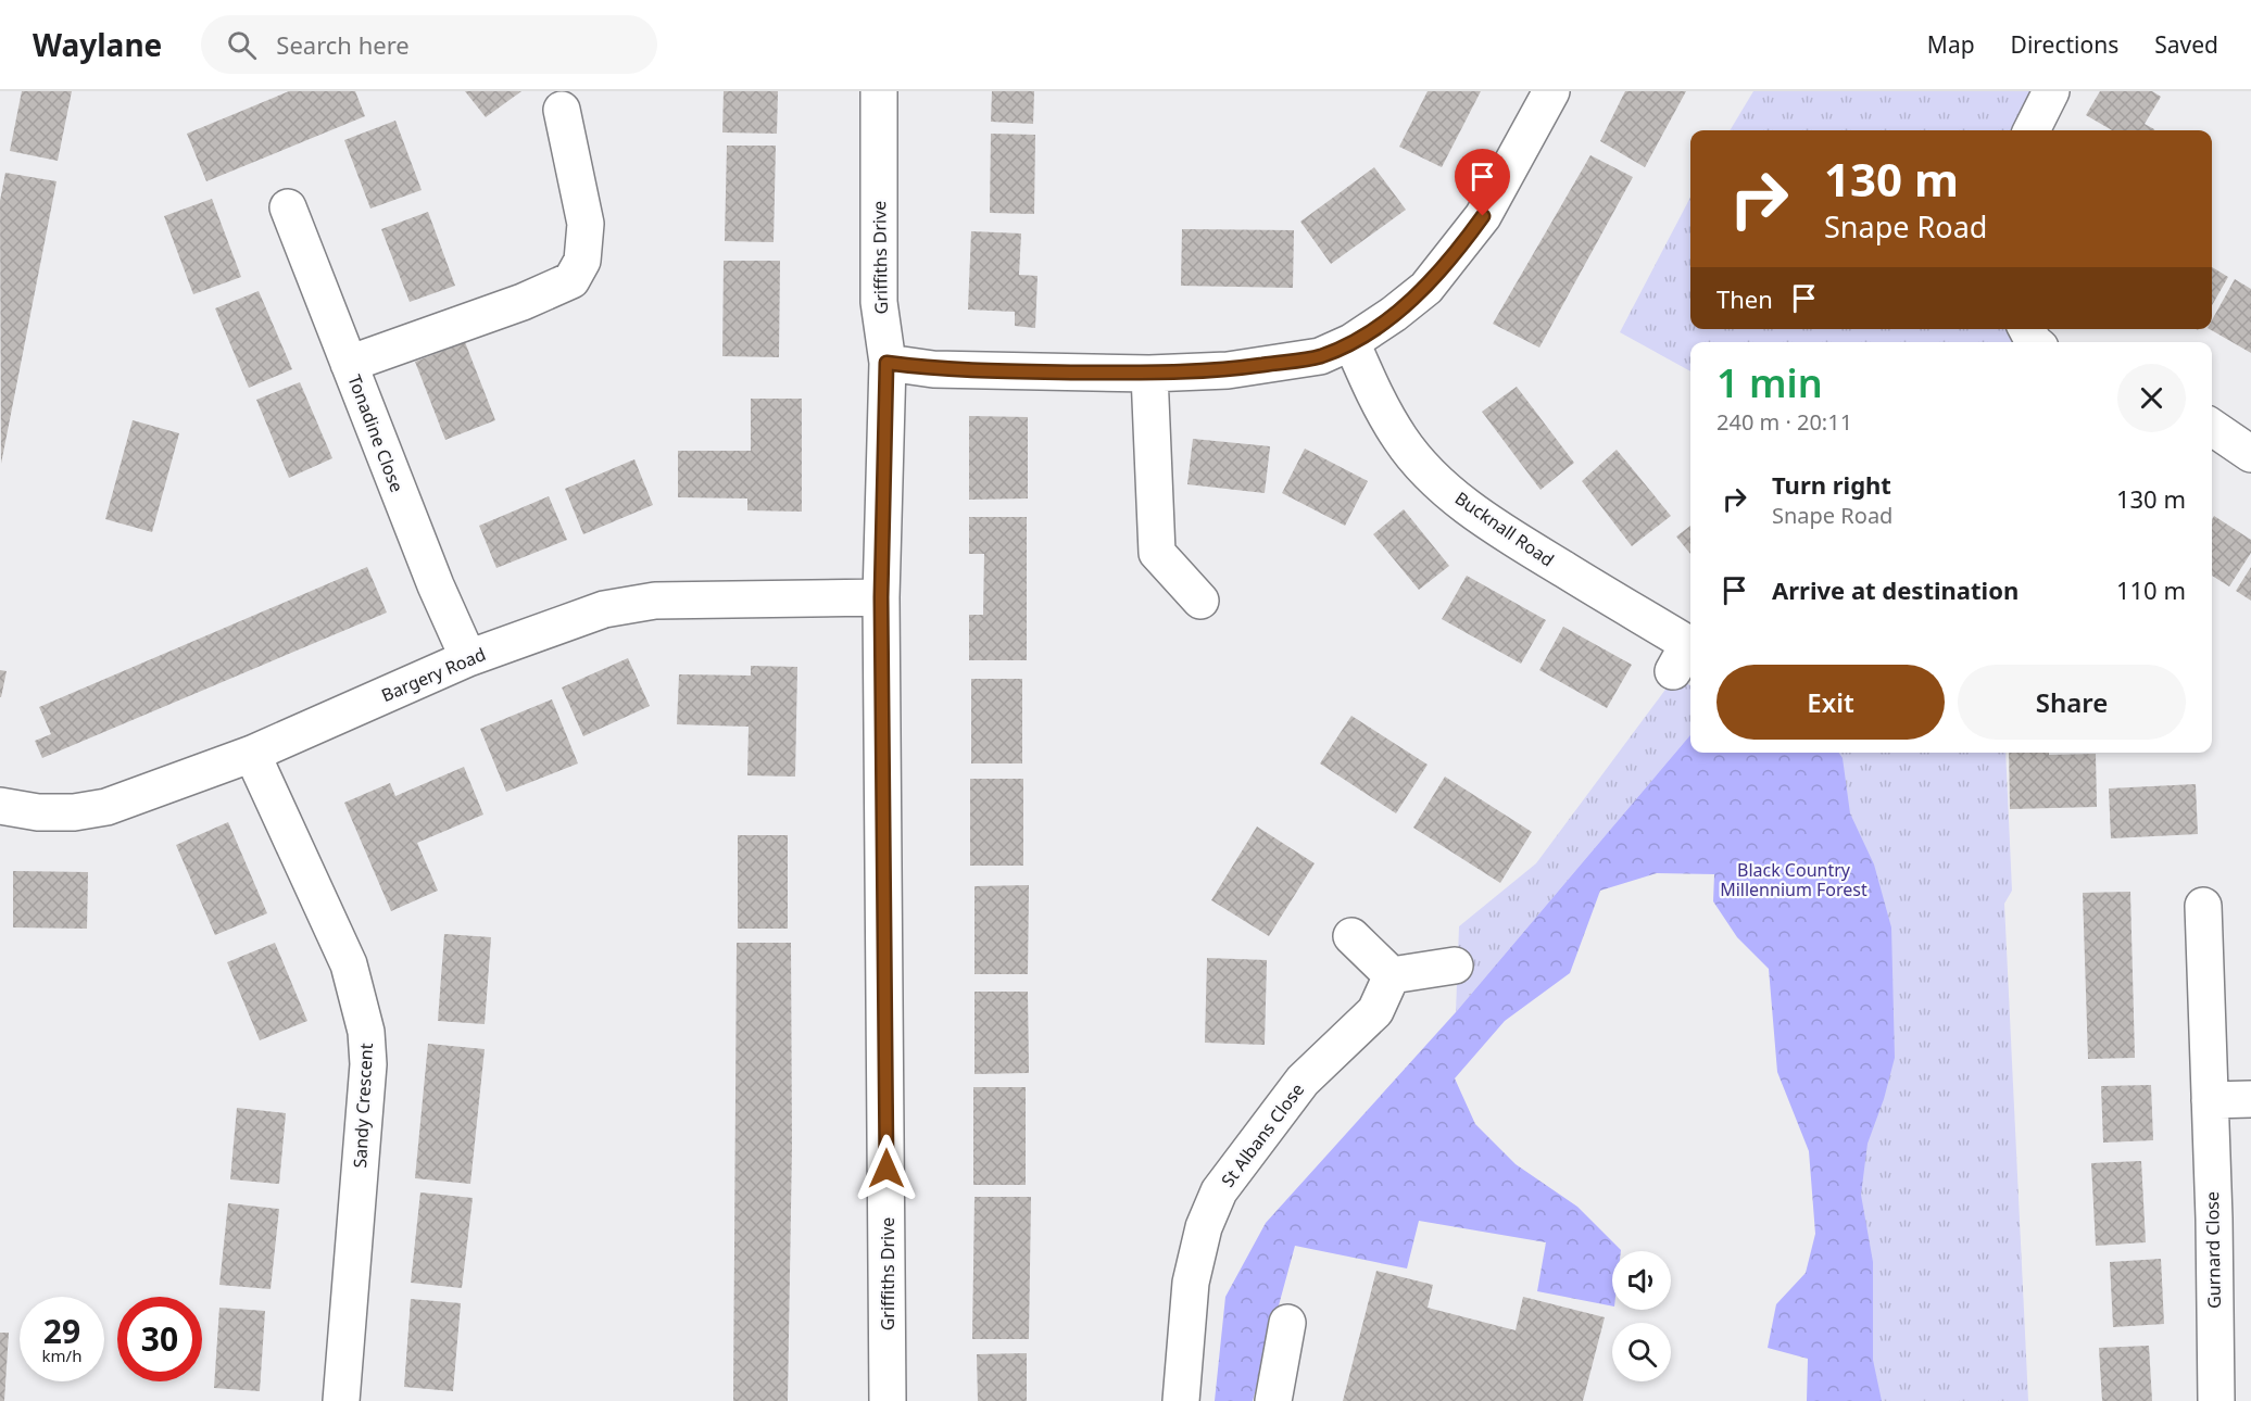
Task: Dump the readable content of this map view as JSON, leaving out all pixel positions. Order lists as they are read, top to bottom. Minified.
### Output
{"streets":{"street":["Griffiths Drive","Tonadine Close","Bucknall Road","Bargery Road","Sandy Crescent","St Albans Close","Gurnard Close"]},"crossings":[["Griffiths Drive","Bargery Road"],["Tonadine Close","Bargery Road"],["Bargery Road","Sandy Crescent"]],"parks":["Black Country Millennium Forest"],"page":{"header":"Waylane","search":"Search here","nav":["Map","Directions","Saved"],"turn":["130 m","Snape Road"],"then":"Then","heading":["1 min","240 m · 20:11"],"list":[{"name":"Turn right","note":"Snape Road","value":"130 m"},{"name":"Arrive at destination","value":"110 m"}],"buttons":["Exit","Share"],"speed":"29 km/h","limit":"30"}}
